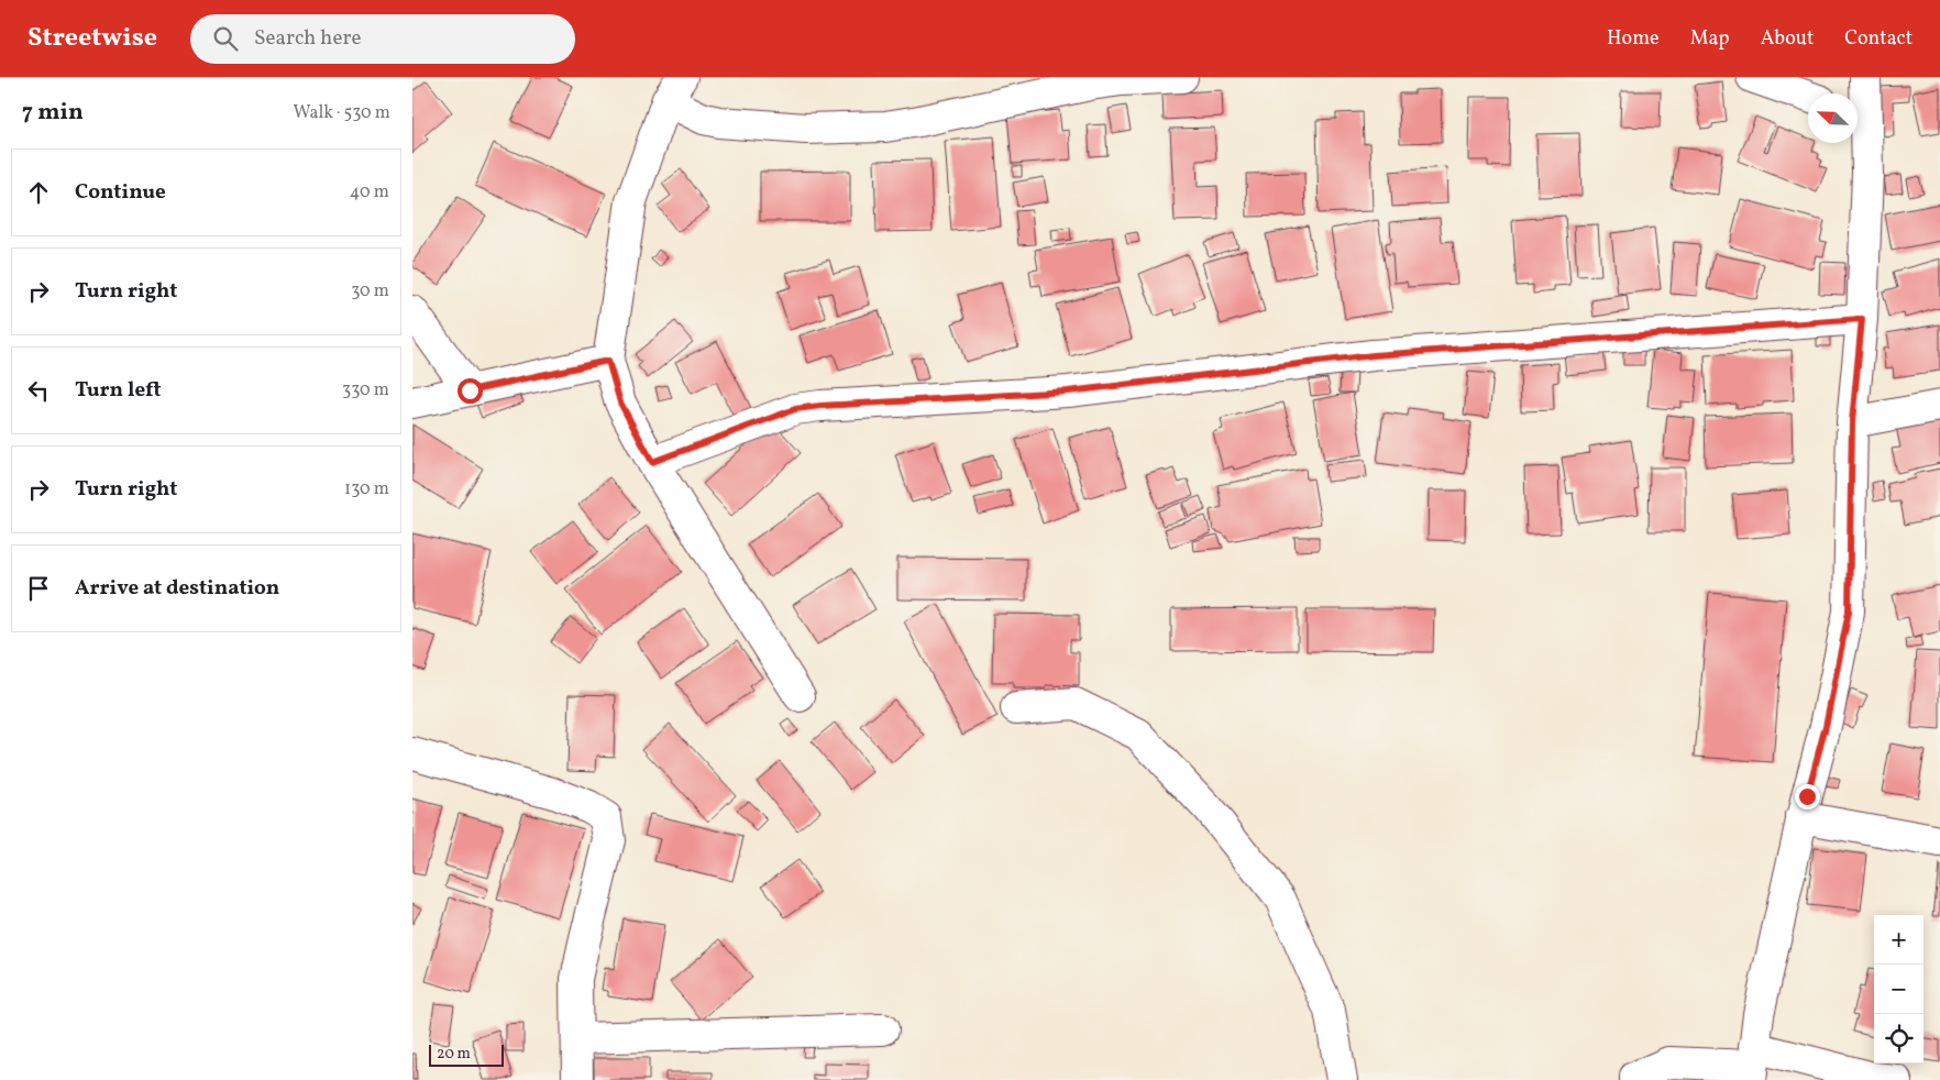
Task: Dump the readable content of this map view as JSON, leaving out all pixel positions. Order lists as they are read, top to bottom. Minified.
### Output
{"scale_bar":"20 m","north":"top left","page":{"header":"Streetwise","search":"Search here","nav":["Home","Map","About","Contact"],"heading":["7 min","Walk · 530 m"],"list":[["Continue","40 m"],["Turn right","30 m"],["Turn left","330 m"],["Turn right","130 m"],"Arrive at destination"],"map_buttons":["+","−"],"scale":"20 m"}}
